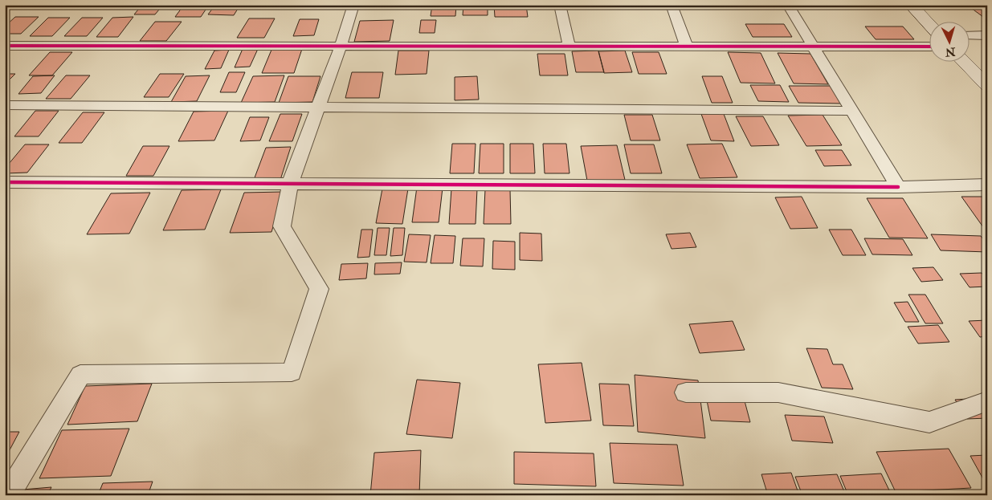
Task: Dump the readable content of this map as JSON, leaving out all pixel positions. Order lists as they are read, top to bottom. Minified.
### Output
{"north":"bottom"}
